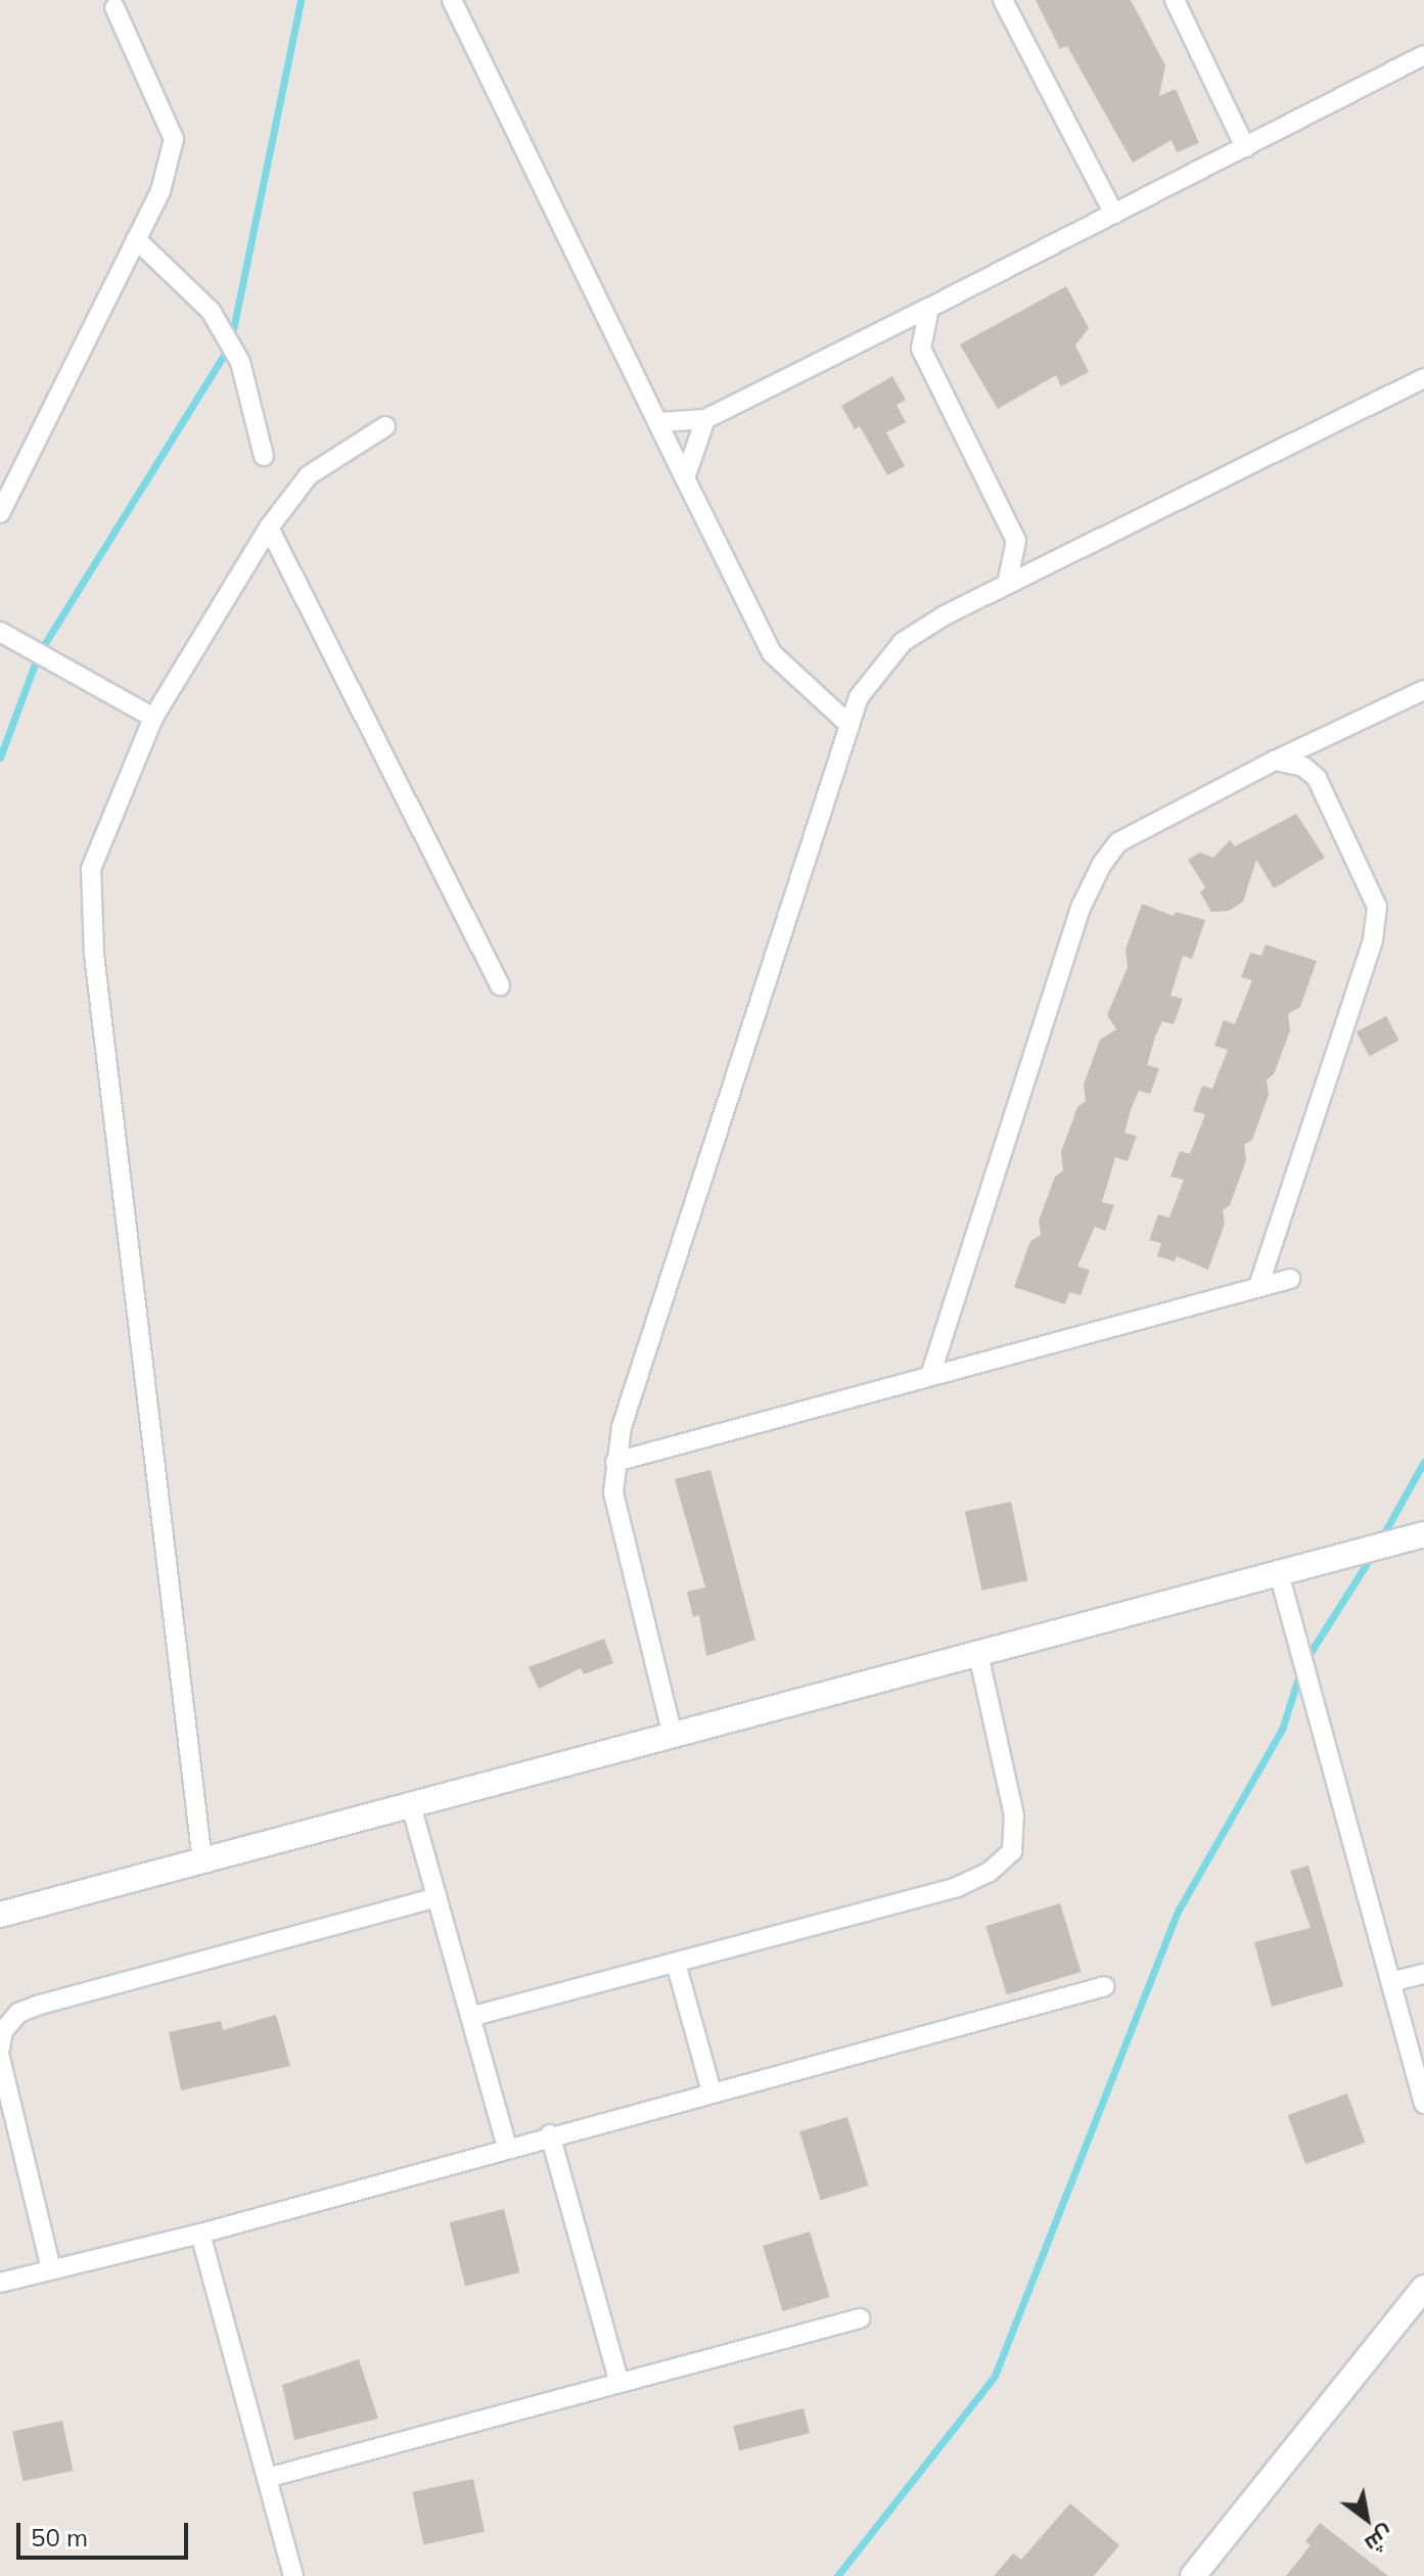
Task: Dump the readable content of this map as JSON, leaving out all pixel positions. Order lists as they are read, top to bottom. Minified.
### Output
{"scale_bar":"50 m","north":"bottom right"}
